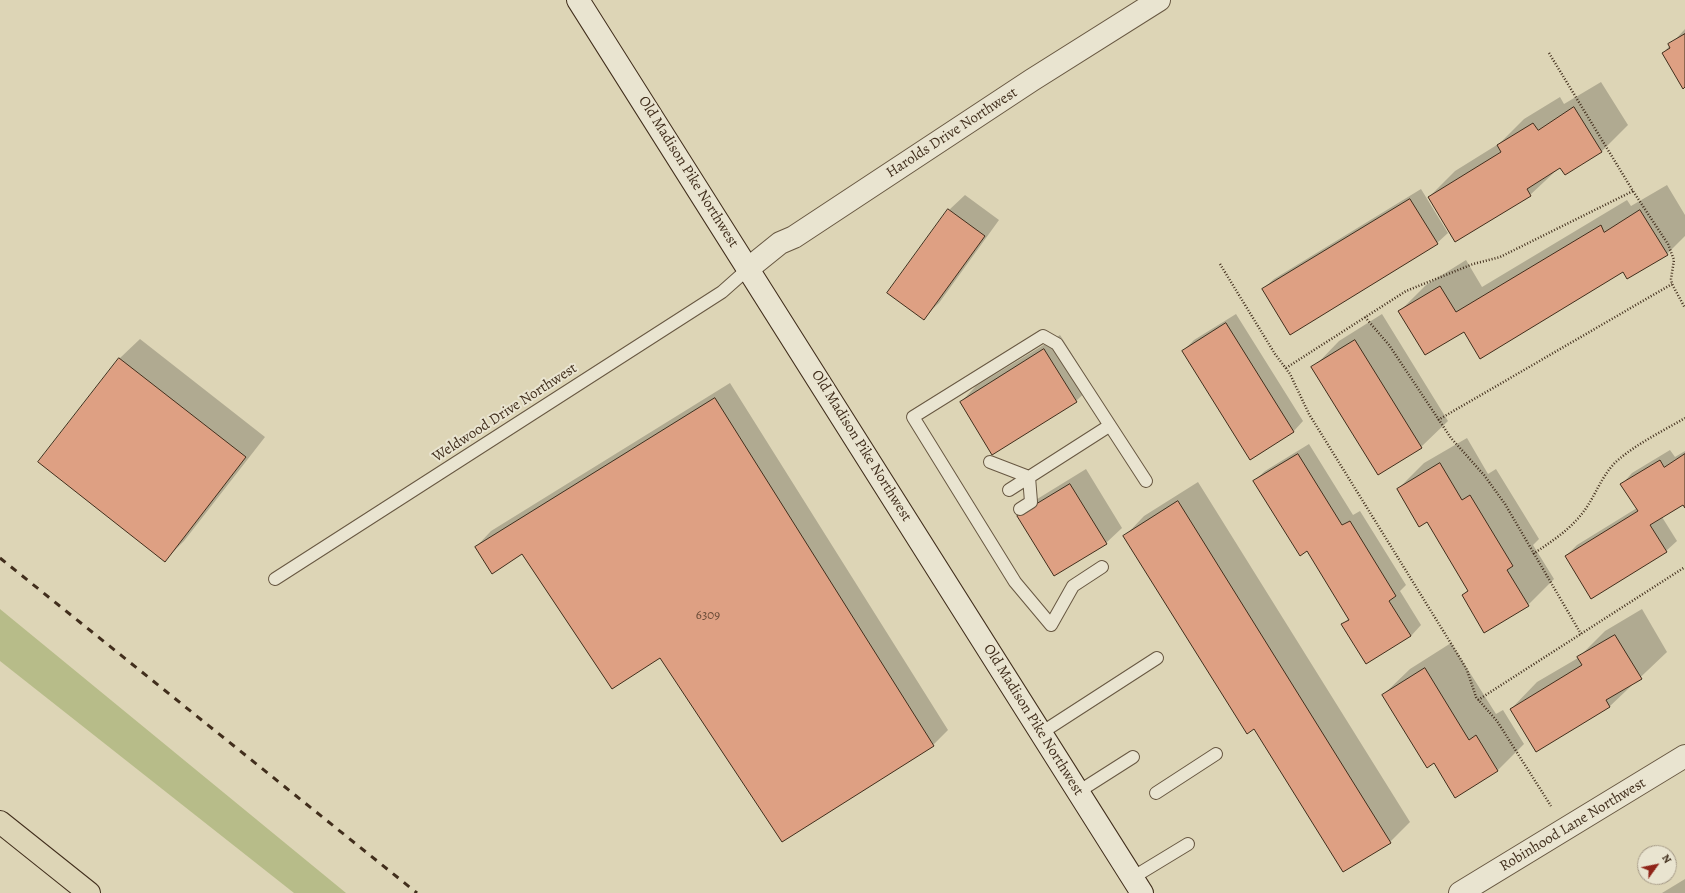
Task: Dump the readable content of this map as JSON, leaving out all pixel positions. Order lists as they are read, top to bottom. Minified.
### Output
{"streets":{"main road":["Harolds Drive Northwest","Old Madison Pike Northwest","Robinhood Lane Northwest"],"lane":["Weldwood Drive Northwest"]},"crossings":[["Harolds Drive Northwest","Old Madison Pike Northwest"],["Harolds Drive Northwest","Weldwood Drive Northwest"],["Old Madison Pike Northwest","Weldwood Drive Northwest"]],"house_numbers":["6309"],"north":"top right"}
